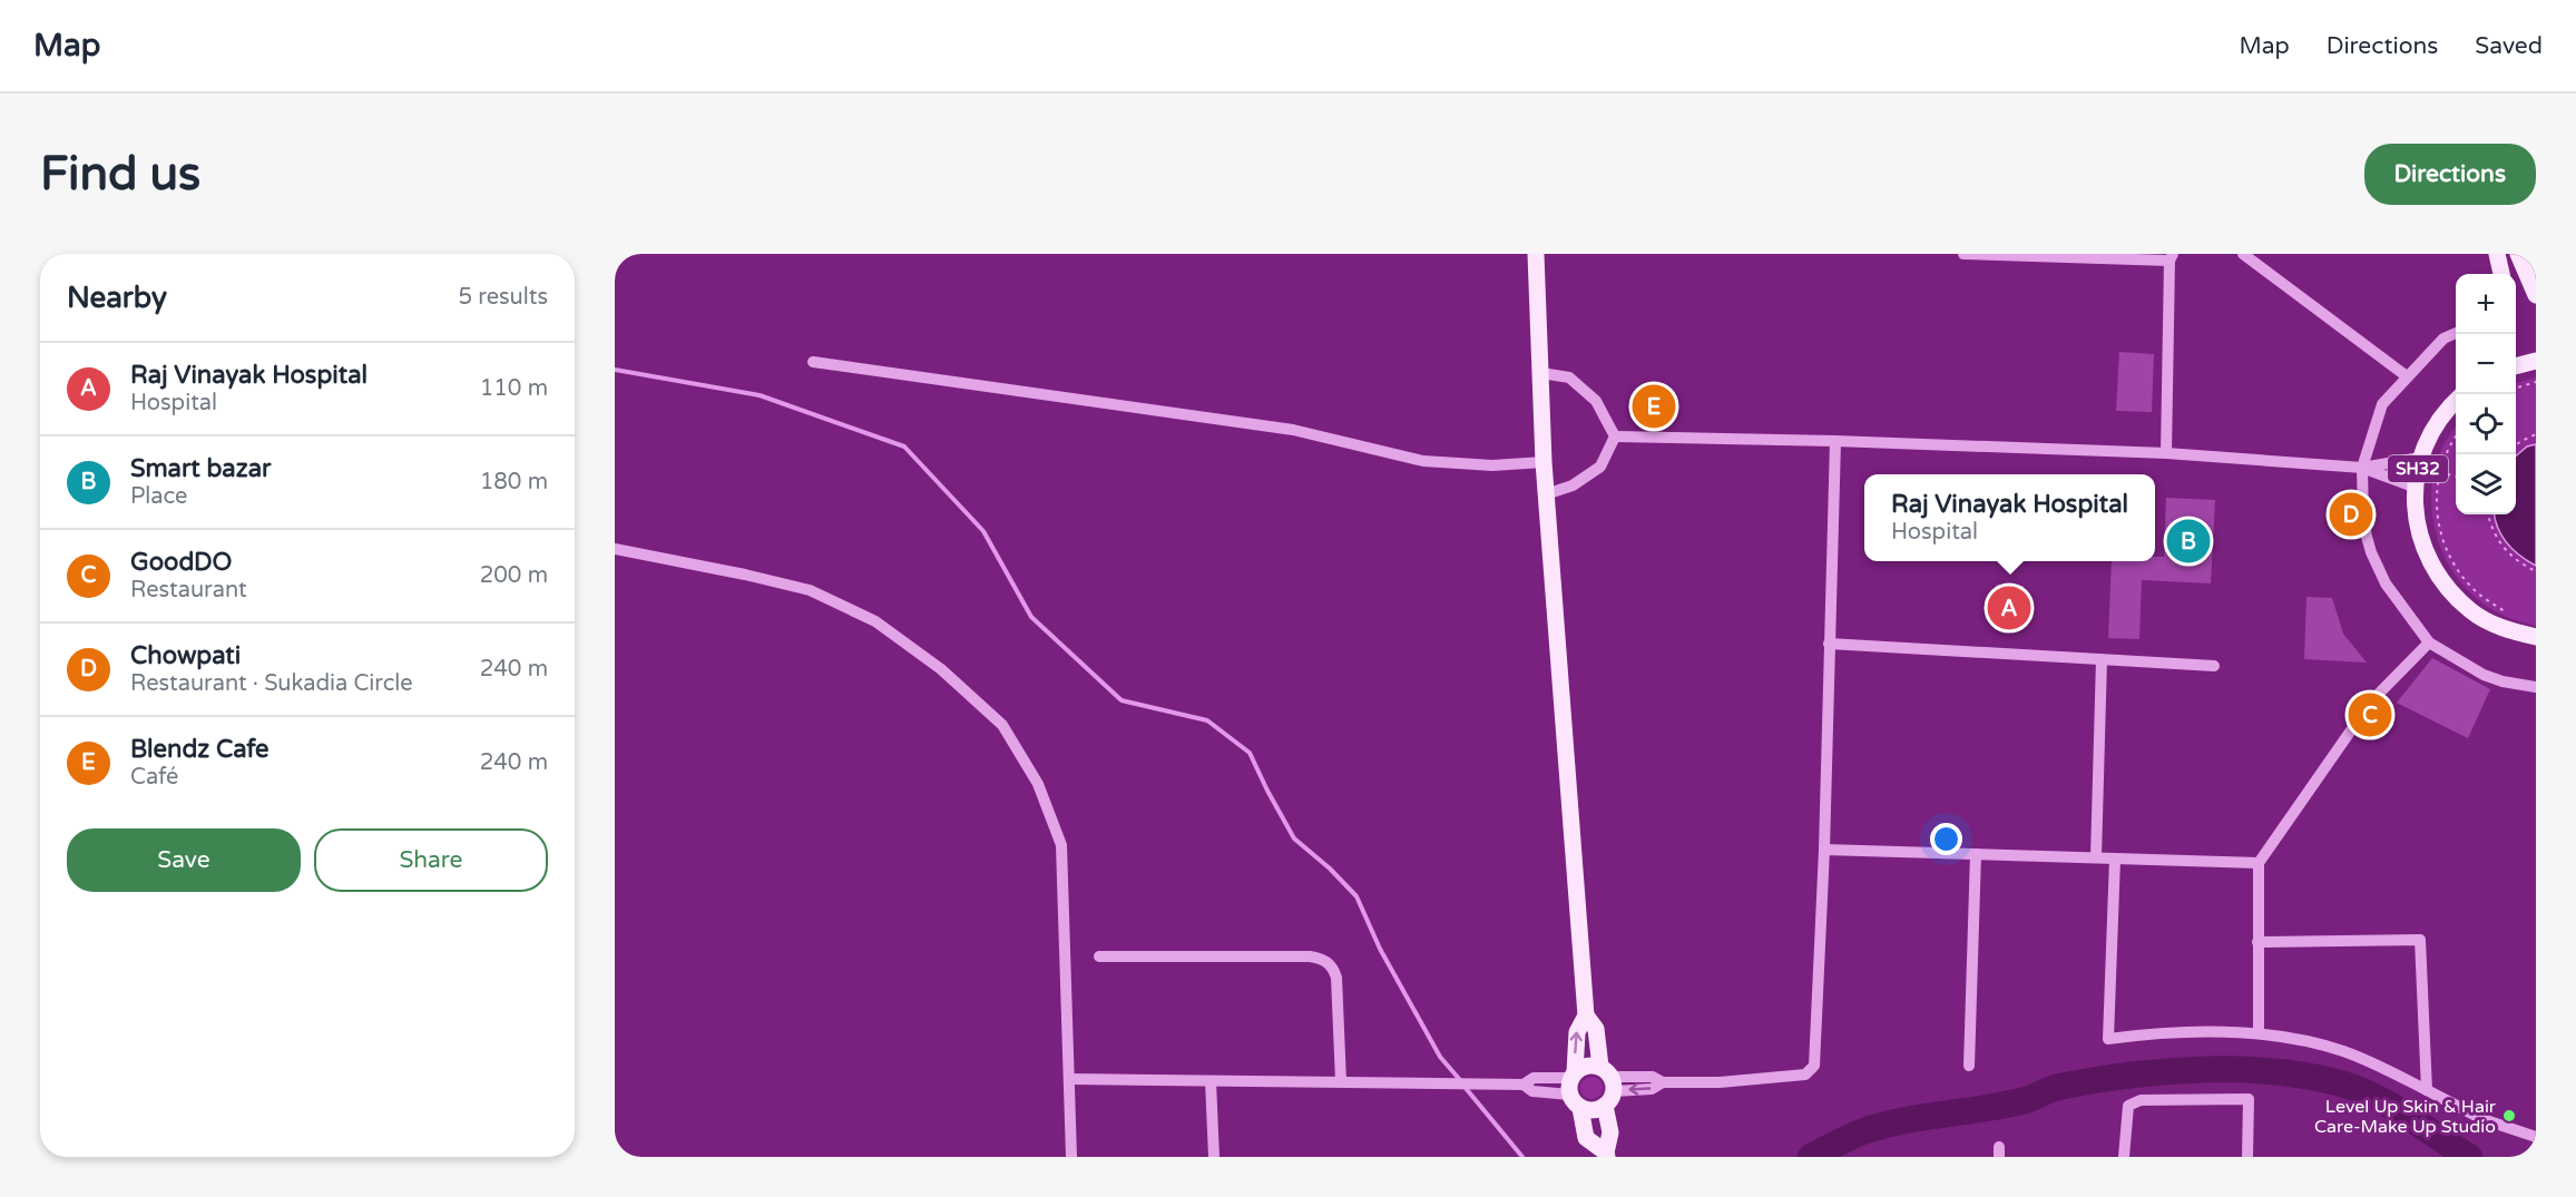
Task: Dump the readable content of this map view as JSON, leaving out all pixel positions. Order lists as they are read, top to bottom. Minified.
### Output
{"streets":{"main road":["SH32"]},"places":["Level Up Skin & Hair Care-Make Up Studio"],"page":{"header":"Map","nav":["Map","Directions","Saved"],"buttons":["Directions",["Save","Share"]],"title":"Find us","heading":["Nearby","5 results"],"map_buttons":["+","−"],"list":[{"mark":"A","name":"Raj Vinayak Hospital","note":"Hospital","value":"110 m"},{"mark":"B","name":"Smart bazar","note":"Place","value":"180 m"},{"mark":"C","name":"GoodDO","note":"Restaurant","value":"200 m"},{"mark":"D","name":"Chowpati","note":"Restaurant · Sukadia Circle","value":"240 m"},{"mark":"E","name":"Blendz Cafe","note":"Café","value":"240 m"}],"pins":["E","D","B","A","C"],"popup":["Raj Vinayak Hospital","Hospital"]}}
